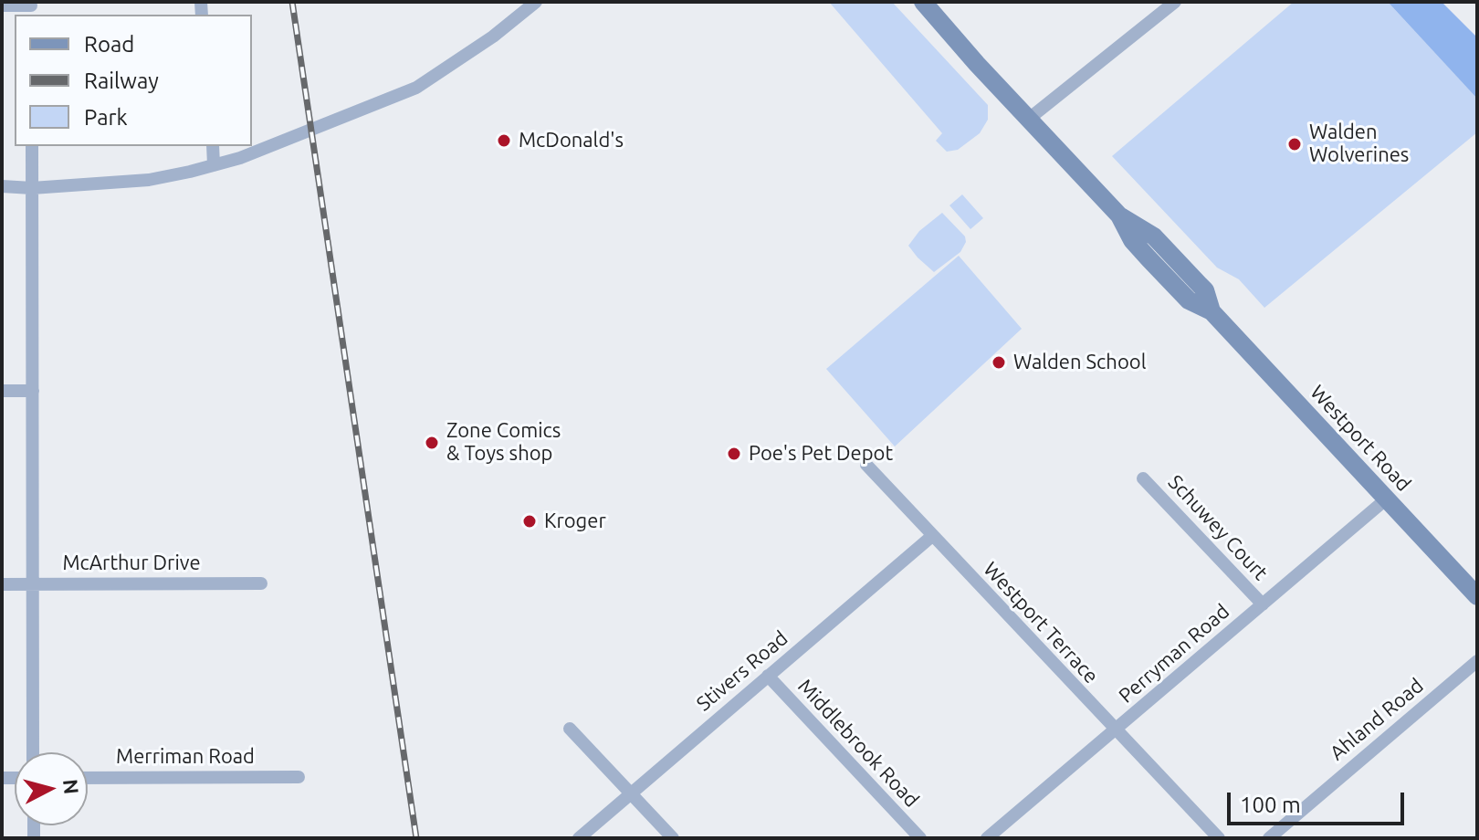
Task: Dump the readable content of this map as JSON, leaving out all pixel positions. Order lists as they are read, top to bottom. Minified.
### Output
{"streets":{"main road":["Westport Road"],"street":["Schuwey Court","McArthur Drive","Westport Terrace","Perryman Road","Stivers Road","Ahland Road","Middlebrook Road","Merriman Road"]},"crossings":[["Westport Road","Perryman Road"],["Schuwey Court","Perryman Road"],["Westport Terrace","Perryman Road"],["Westport Terrace","Stivers Road"],["Stivers Road","Middlebrook Road"]],"places":["McDonald's","Walden Wolverines","Walden School","Zone Comics & Toys shop","Poe's Pet Depot","Kroger"],"legend":["Road","Railway","Park"],"scale_bar":"100 m","north":"right"}
